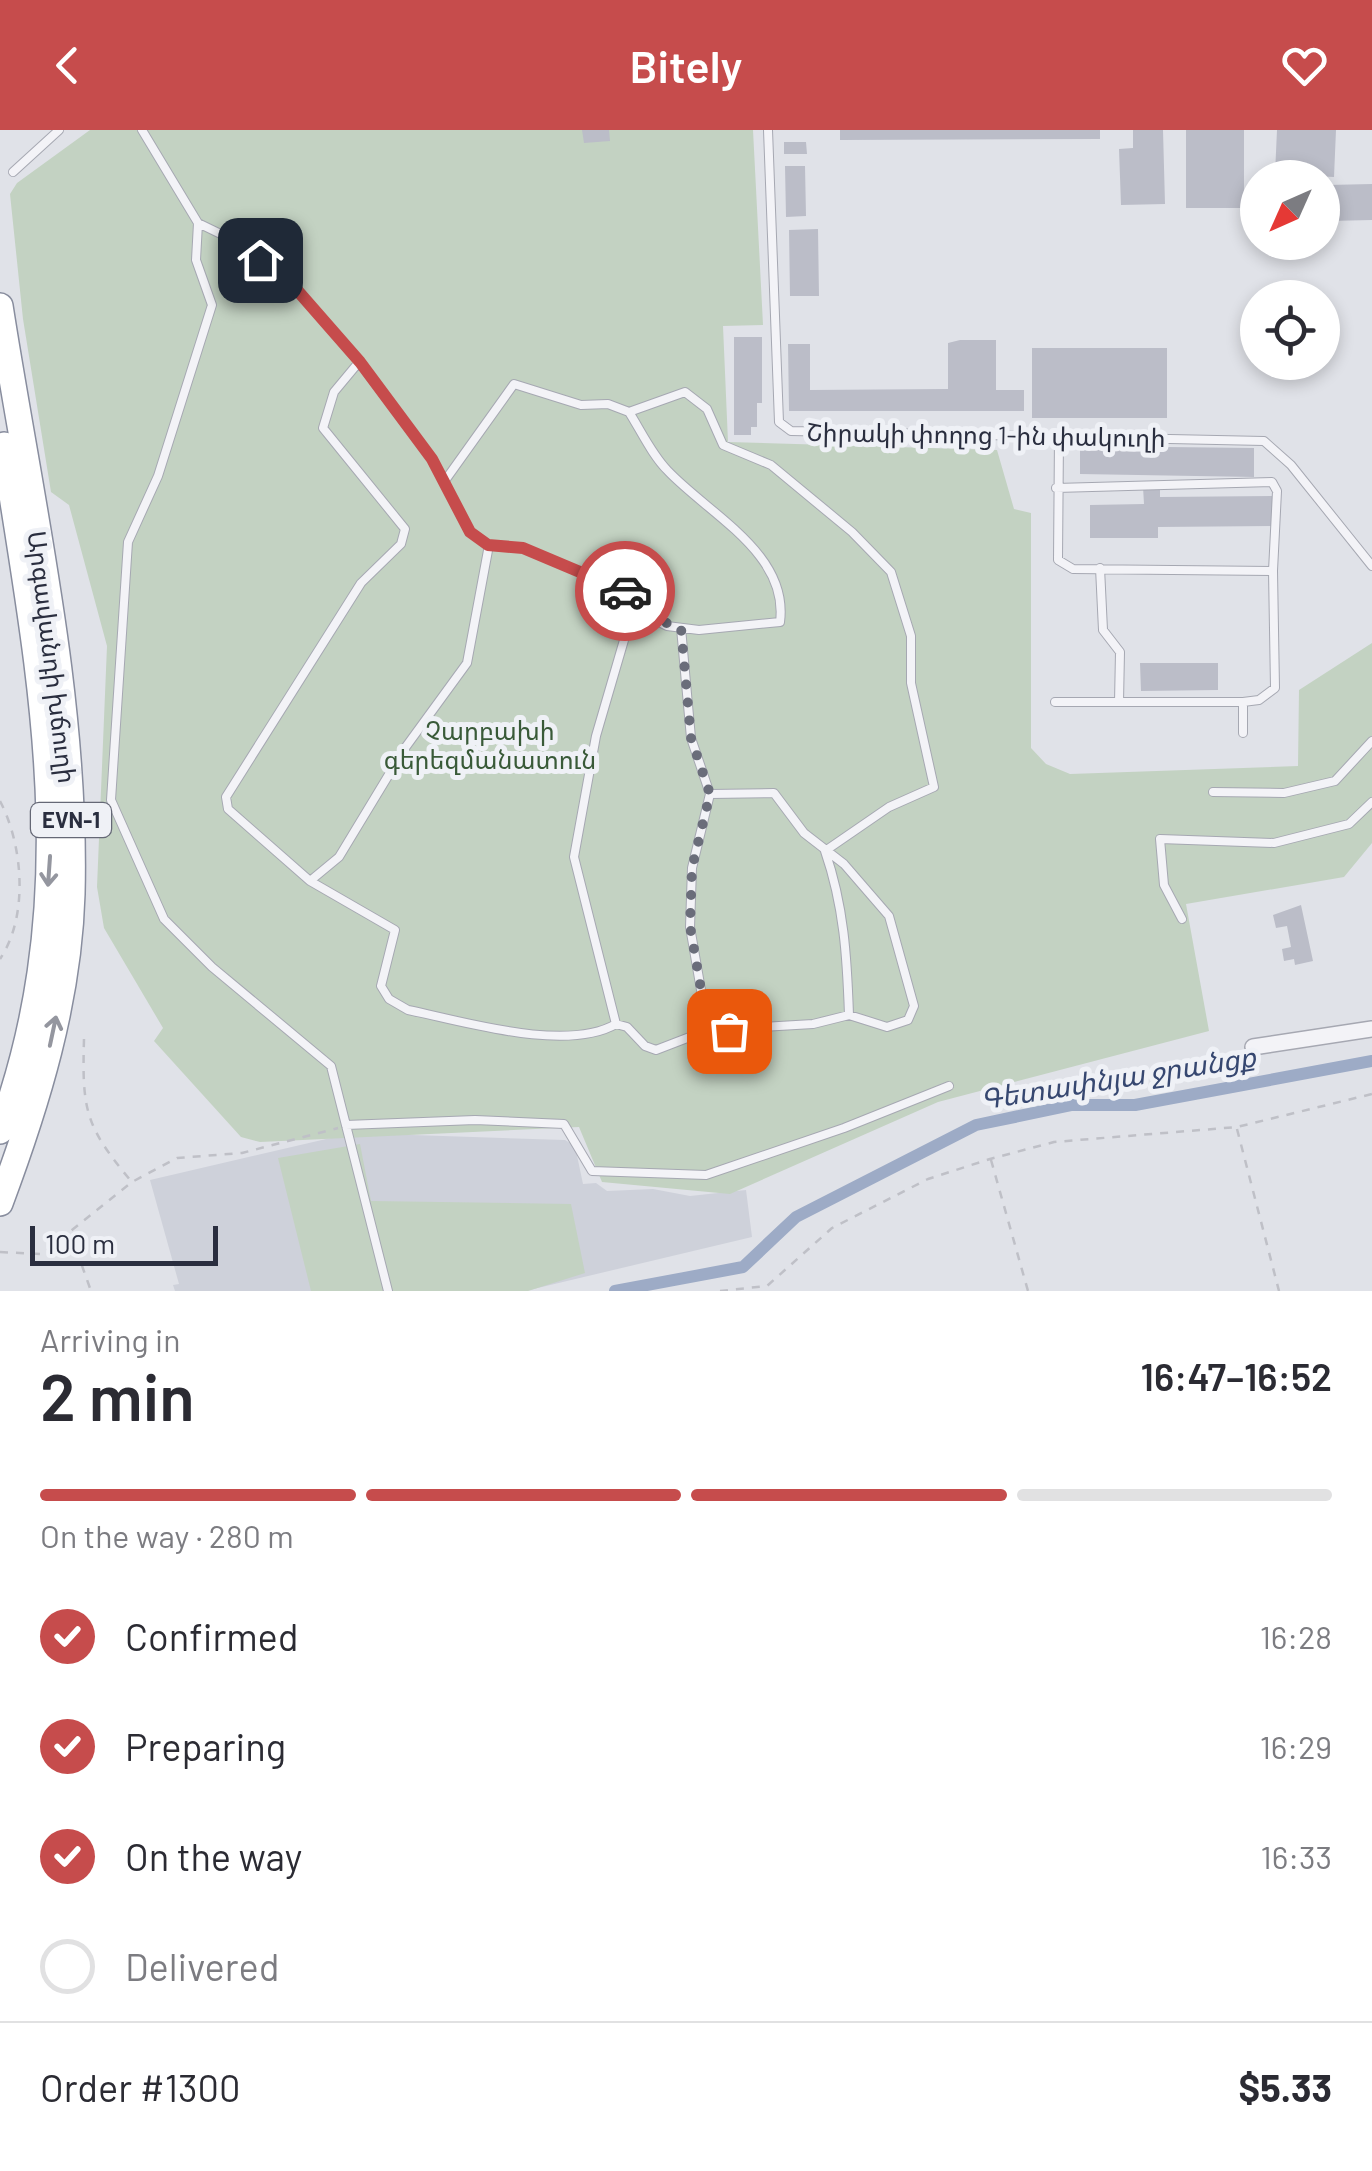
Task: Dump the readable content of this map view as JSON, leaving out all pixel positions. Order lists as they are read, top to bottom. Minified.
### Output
{"streets":{"highway":["Արգավանդի խճուղի","EVN-1"],"lane":["Շիրակի փողոց 1-ին փակուղի"]},"crossings":[["Արգավանդի խճուղի","EVN-1"]],"water":["Գետափնյա ջրանցք"],"parks":["Չարբախի գերեզմանատուն"],"scale_bar":"100 m","north":"bottom left","page":{"header":"Bitely","scale":"100 m","heading":["2 min","Arriving in","16:47–16:52"],"panel":["Order #1300","$5.33"],"bar":"On the way · 280 m","list":[["Confirmed","16:28"],["Preparing","16:29"],["On the way","16:33"],"Delivered"]}}
